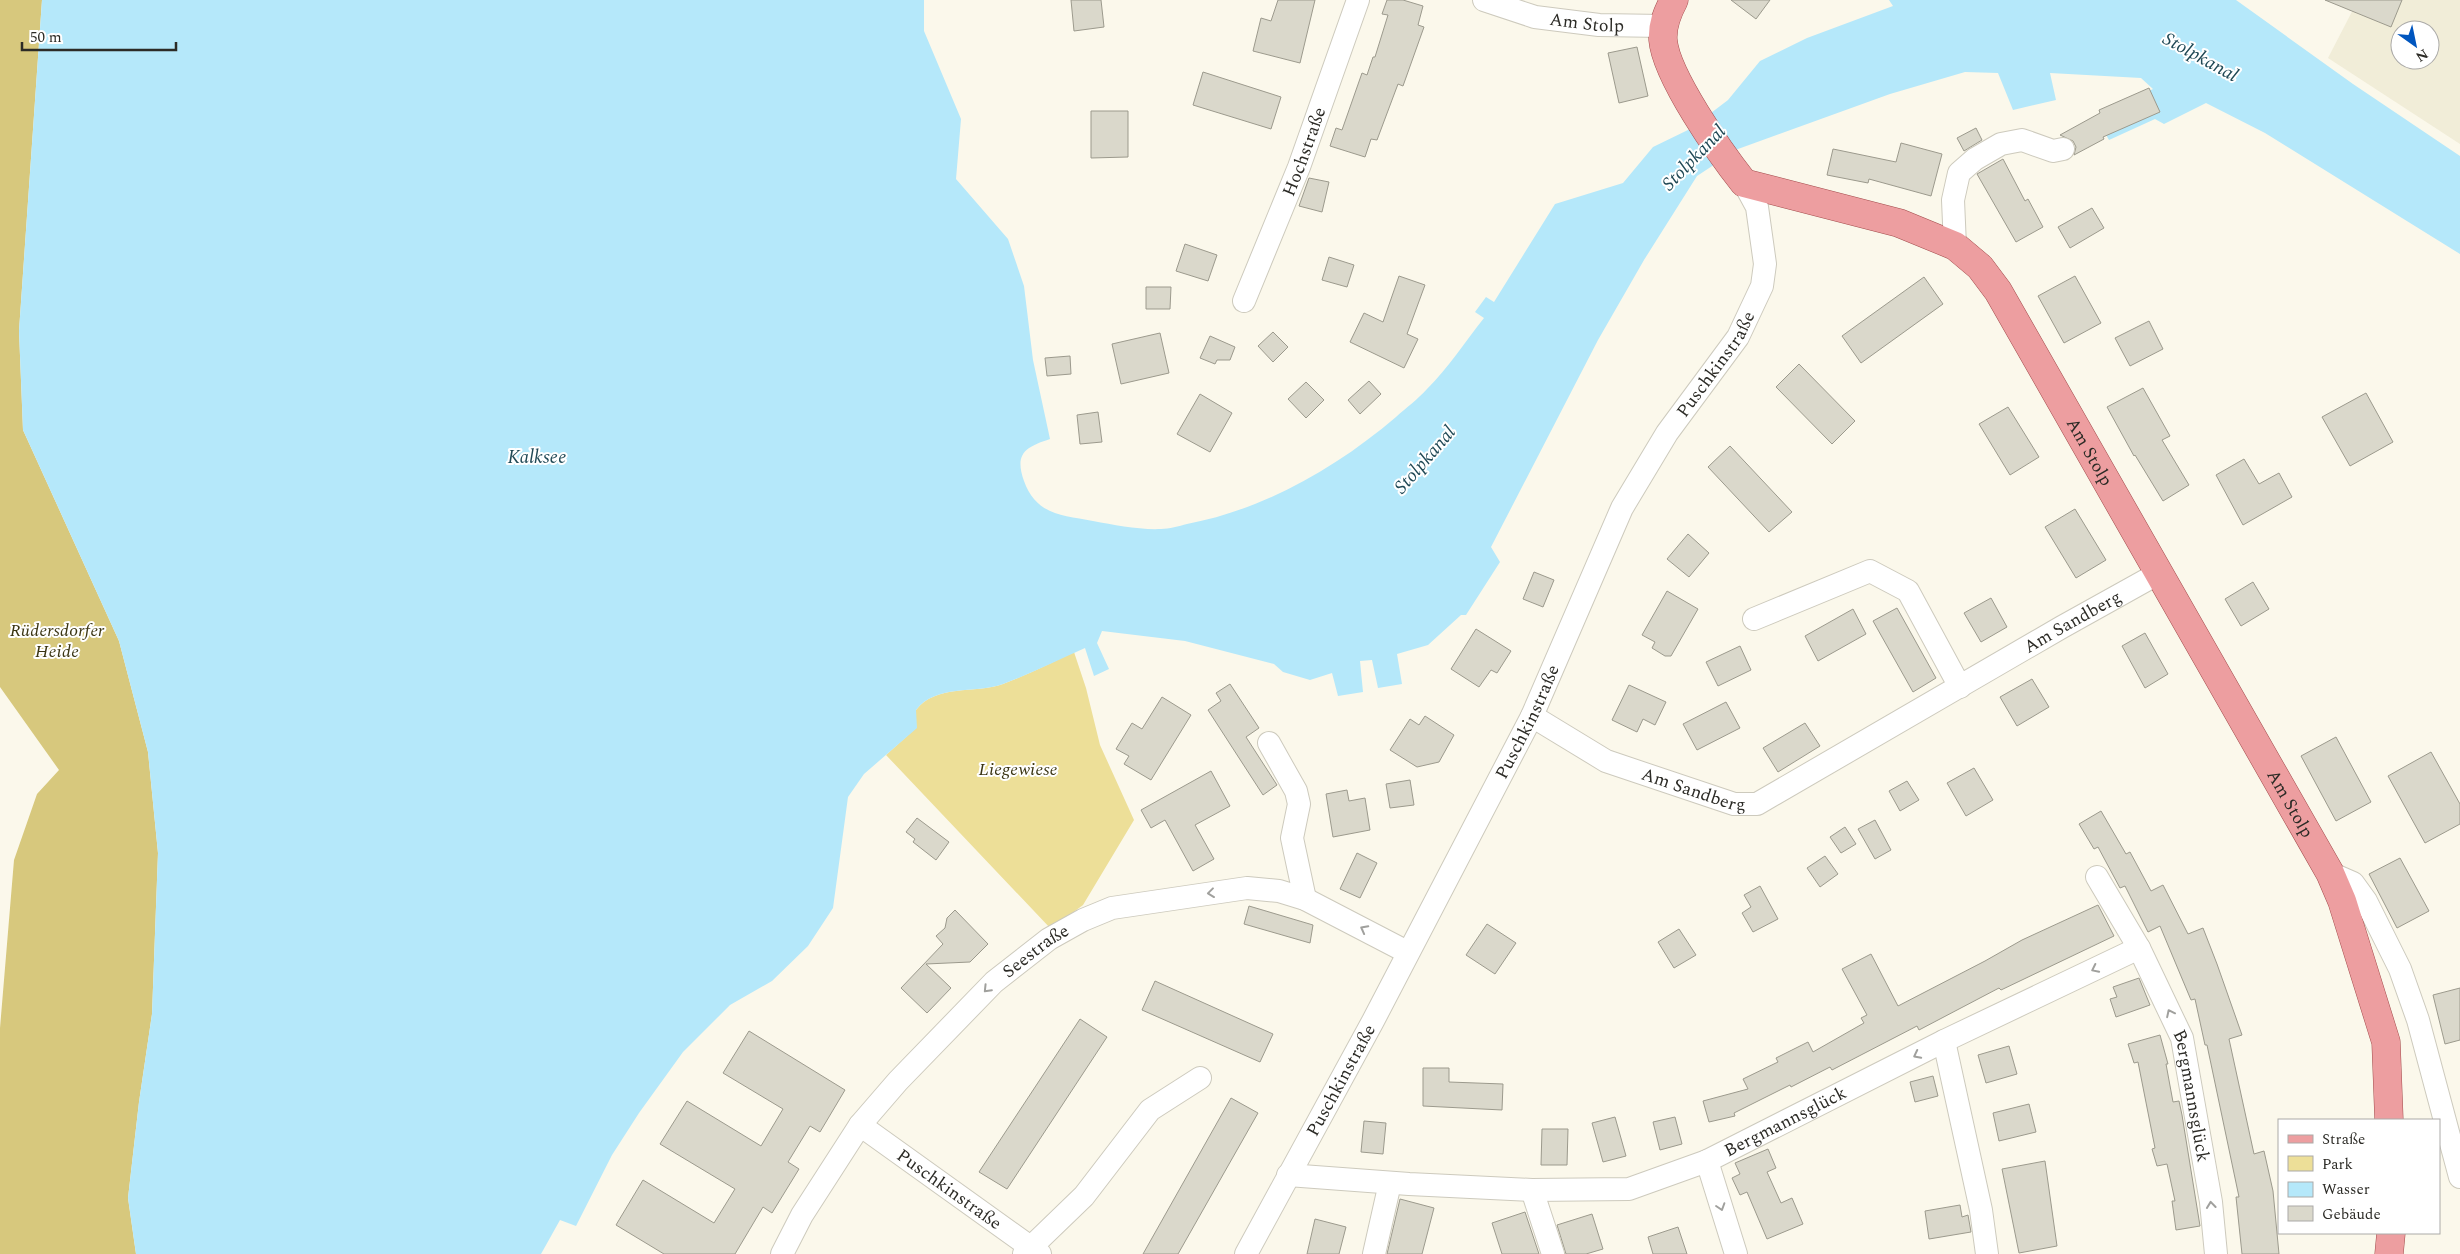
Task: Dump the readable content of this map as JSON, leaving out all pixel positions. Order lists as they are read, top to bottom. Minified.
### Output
{"streets":{"main road":["Am Stolp"],"street":["Hochstraße","Puschkinstraße","Am Sandberg","Seestraße","Bergmannsglück"]},"crossings":[["Am Stolp","Puschkinstraße"],["Am Stolp","Am Sandberg"],["Puschkinstraße","Am Sandberg"],["Puschkinstraße","Seestraße"],["Puschkinstraße","Bergmannsglück"]],"one_way":["Seestraße"],"water":["Stolpkanal","Kalksee"],"parks":["Rüdersdorfer Heide","Liegewiese"],"legend":["Straße","Park","Wasser","Gebäude"],"scale_bar":"50 m","north":"bottom right"}
